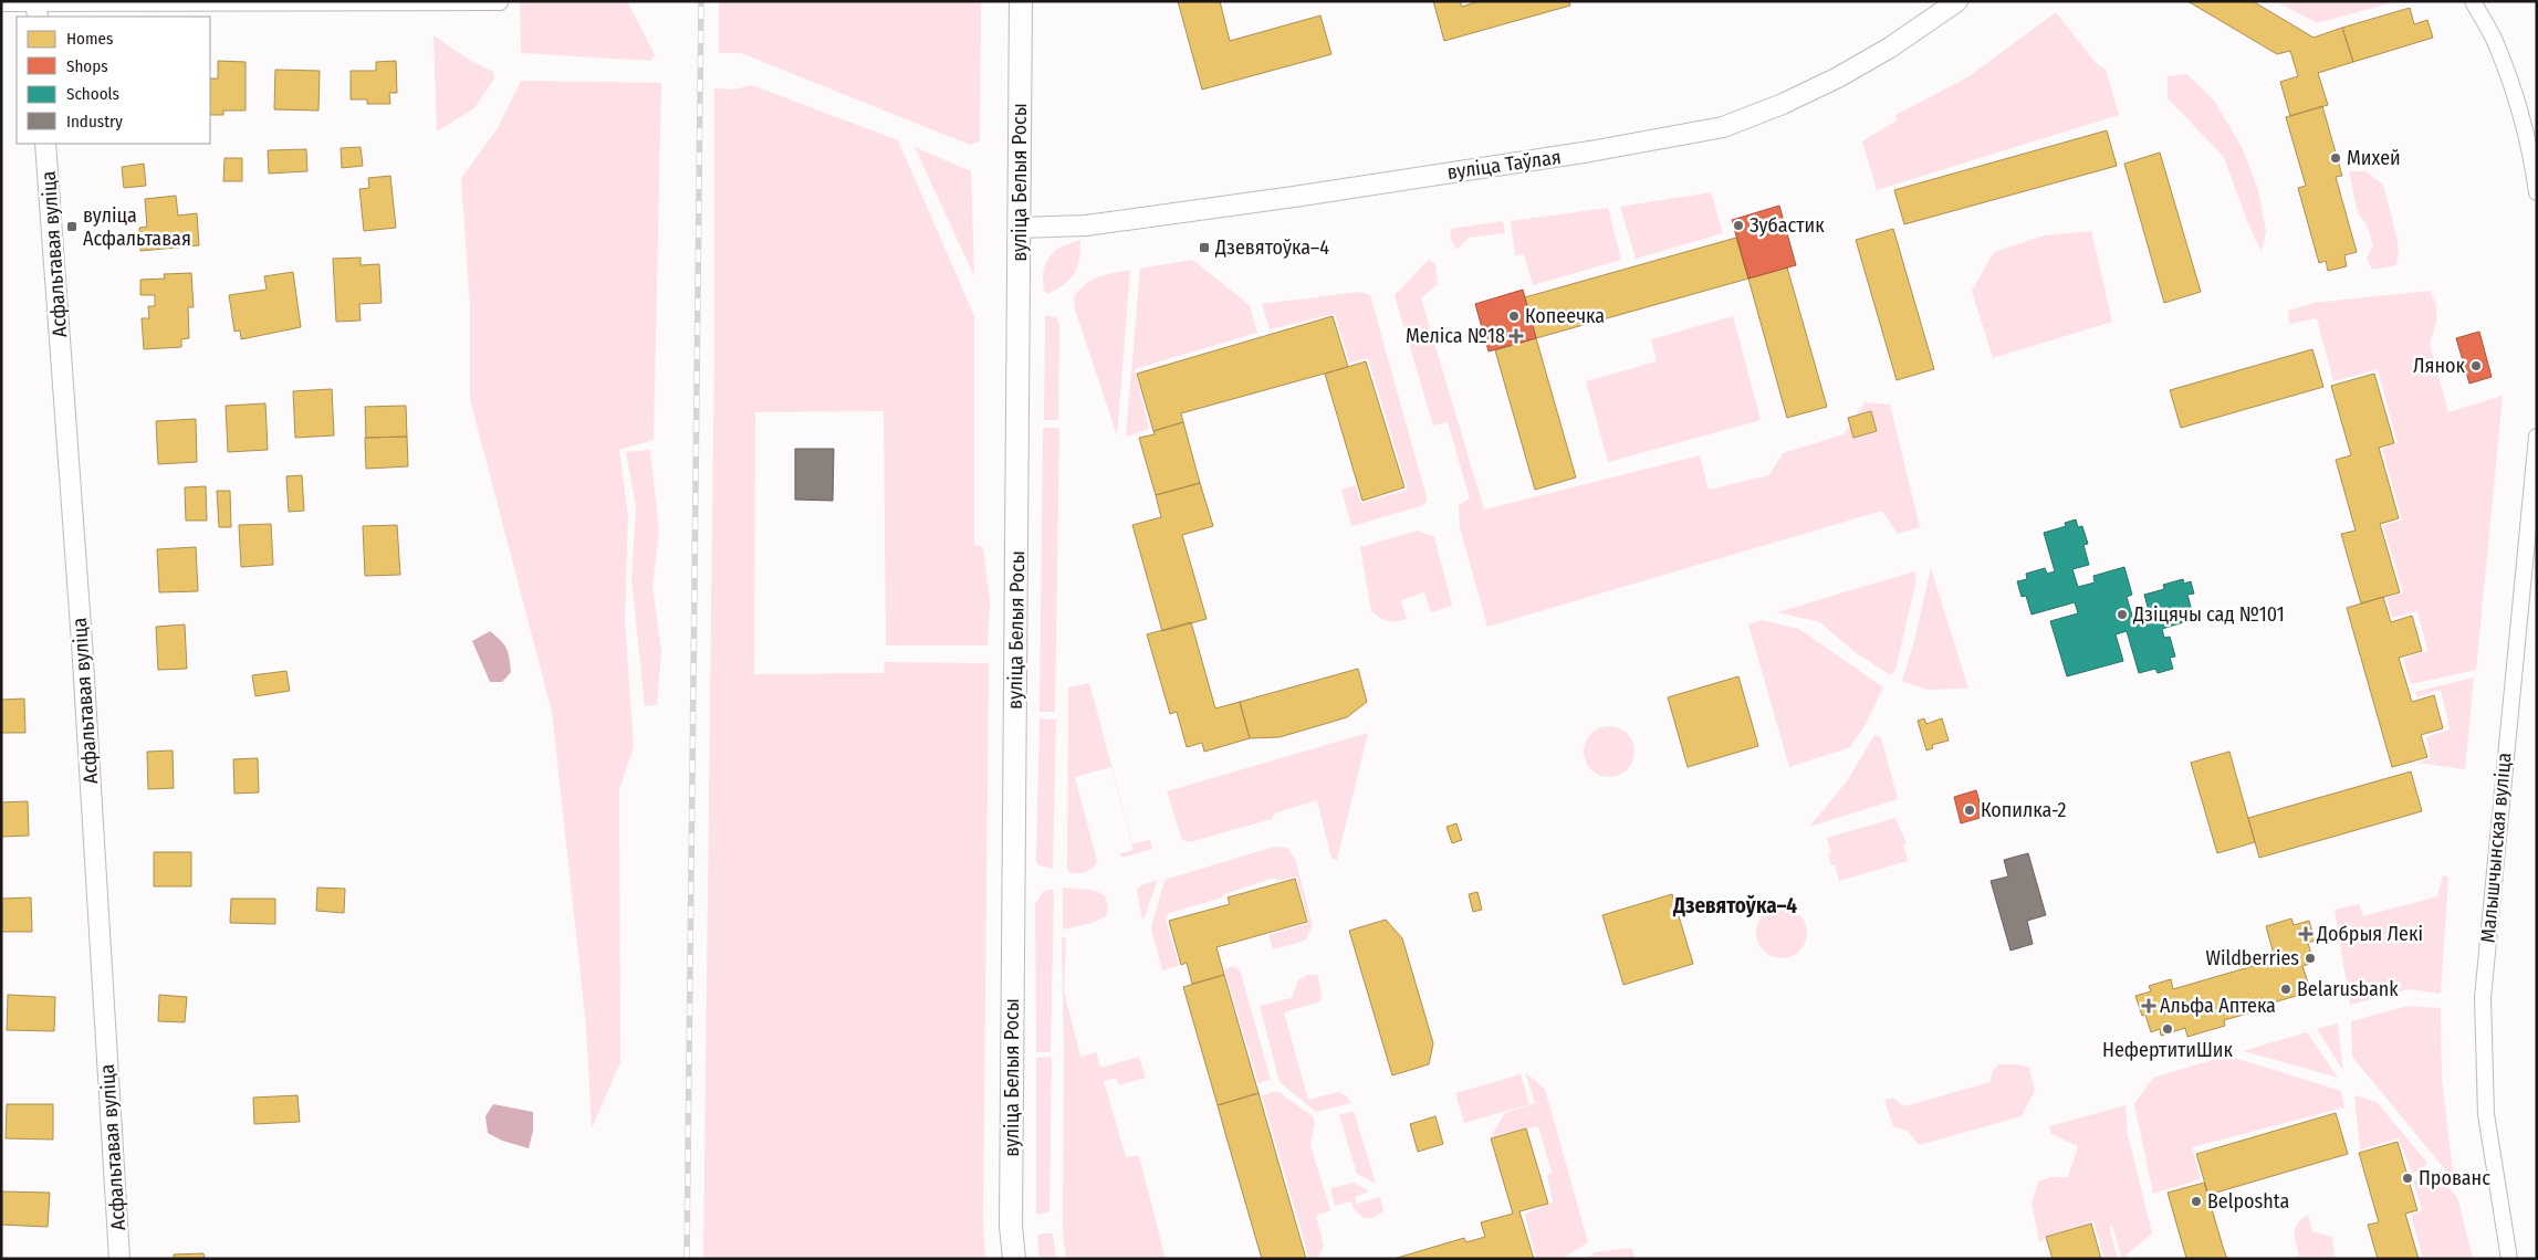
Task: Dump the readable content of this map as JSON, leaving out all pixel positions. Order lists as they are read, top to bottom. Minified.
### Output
{"streets":{"main road":["вуліца Белыя Росы"],"street":["вуліца Таўлая","Асфальтавая вуліца","Малышчынская вуліца"]},"crossings":[["вуліца Таўлая","вуліца Белыя Росы"]],"districts":["Дзевятоўка–4"],"places":{"other":["Михей","Зубастик","Копеечка","Лянок","Дзіцячы сад №101","Копилка-2","Wildberries","Belarusbank","НефертитиШик","Прованс","Belposhta"],"transit":["вуліца Асфальтавая","Дзевятоўка–4"],"health":["Меліса №18","Добрыя Лекі","Альфа Аптека"]},"legend":["Homes","Shops","Schools","Industry"]}
